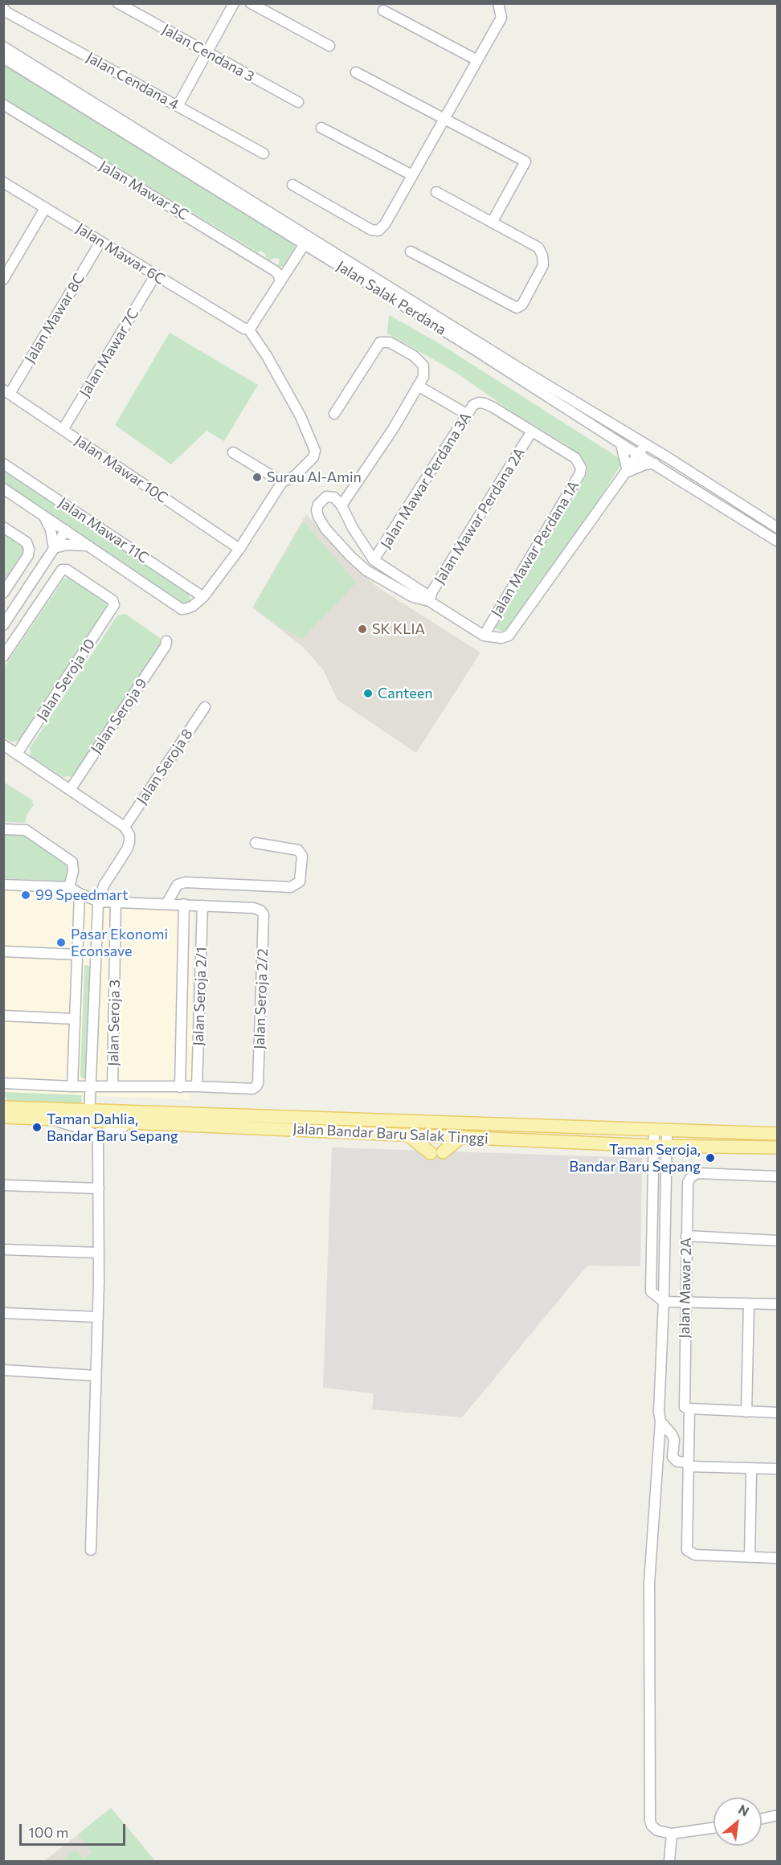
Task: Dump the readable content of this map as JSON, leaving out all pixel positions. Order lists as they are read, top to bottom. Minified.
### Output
{"streets":{"main road":["Jalan Bandar Baru Salak Tinggi"],"street":["Jalan Cendana 3","Jalan Cendana 4","Jalan Mawar 5C","Jalan Mawar 6C","Jalan Salak Perdana","Jalan Mawar 8C","Jalan Mawar 7C","Jalan Mawar 10C","Jalan Mawar Perdana 3A","Jalan Mawar Perdana 2A","Jalan Mawar 11C","Jalan Mawar Perdana 1A","Jalan Seroja 10","Jalan Seroja 9","Jalan Seroja 8","Jalan Seroja 2/1","Jalan Seroja 2/2","Jalan Seroja 3","Jalan Mawar 2A"]},"crossings":[["Jalan Mawar 6C","Jalan Mawar 8C"],["Jalan Mawar 6C","Jalan Mawar 7C"],["Jalan Mawar 8C","Jalan Mawar 10C"],["Jalan Mawar 7C","Jalan Mawar 10C"],["Jalan Mawar Perdana 3A","Jalan Mawar Perdana 2A"],["Jalan Mawar Perdana 3A","Jalan Mawar Perdana 1A"],["Jalan Mawar Perdana 2A","Jalan Mawar Perdana 1A"],["Jalan Seroja 2/1","Jalan Seroja 2/2"]],"places":["Surau Al-Amin","SK KLIA","Canteen","99 Speedmart","Pasar Ekonomi Econsave","Taman Dahlia, Bandar Baru Sepang","Taman Seroja, Bandar Baru Sepang"],"scale_bar":"100 m","north":"top right"}
